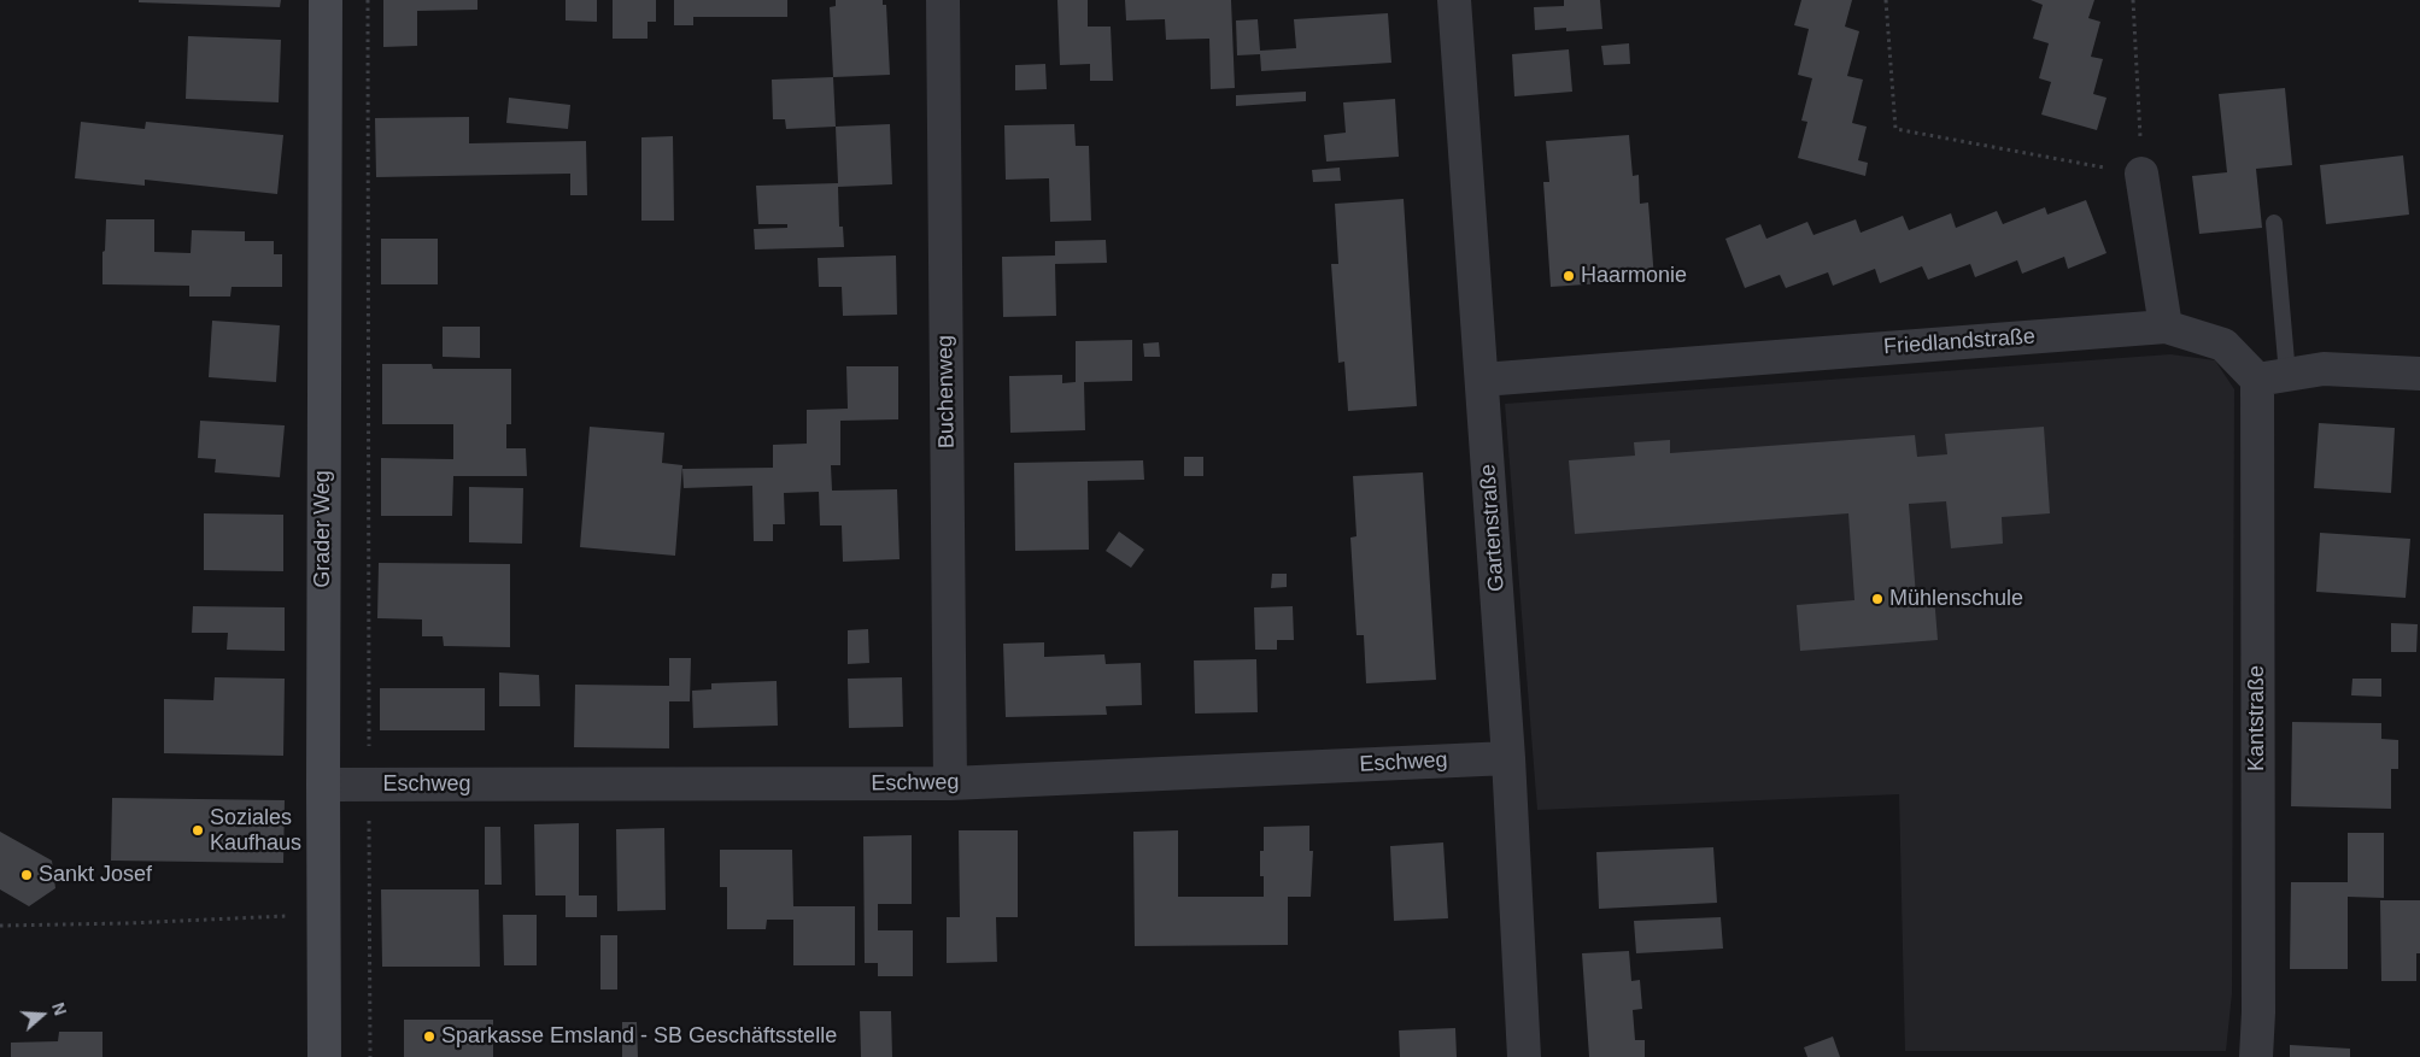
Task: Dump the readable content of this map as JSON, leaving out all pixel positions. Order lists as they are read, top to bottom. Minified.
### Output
{"streets":{"street":["Friedlandstraße","Buchenweg","Gartenstraße","Grader Weg","Kantstraße","Eschweg"]},"crossings":[["Friedlandstraße","Gartenstraße"],["Friedlandstraße","Kantstraße"],["Buchenweg","Eschweg"],["Gartenstraße","Eschweg"],["Grader Weg","Eschweg"]],"places":["Haarmonie","Mühlenschule","Soziales Kaufhaus","Sankt Josef","Sparkasse Emsland - SB Geschäftsstelle"],"north":"right"}
